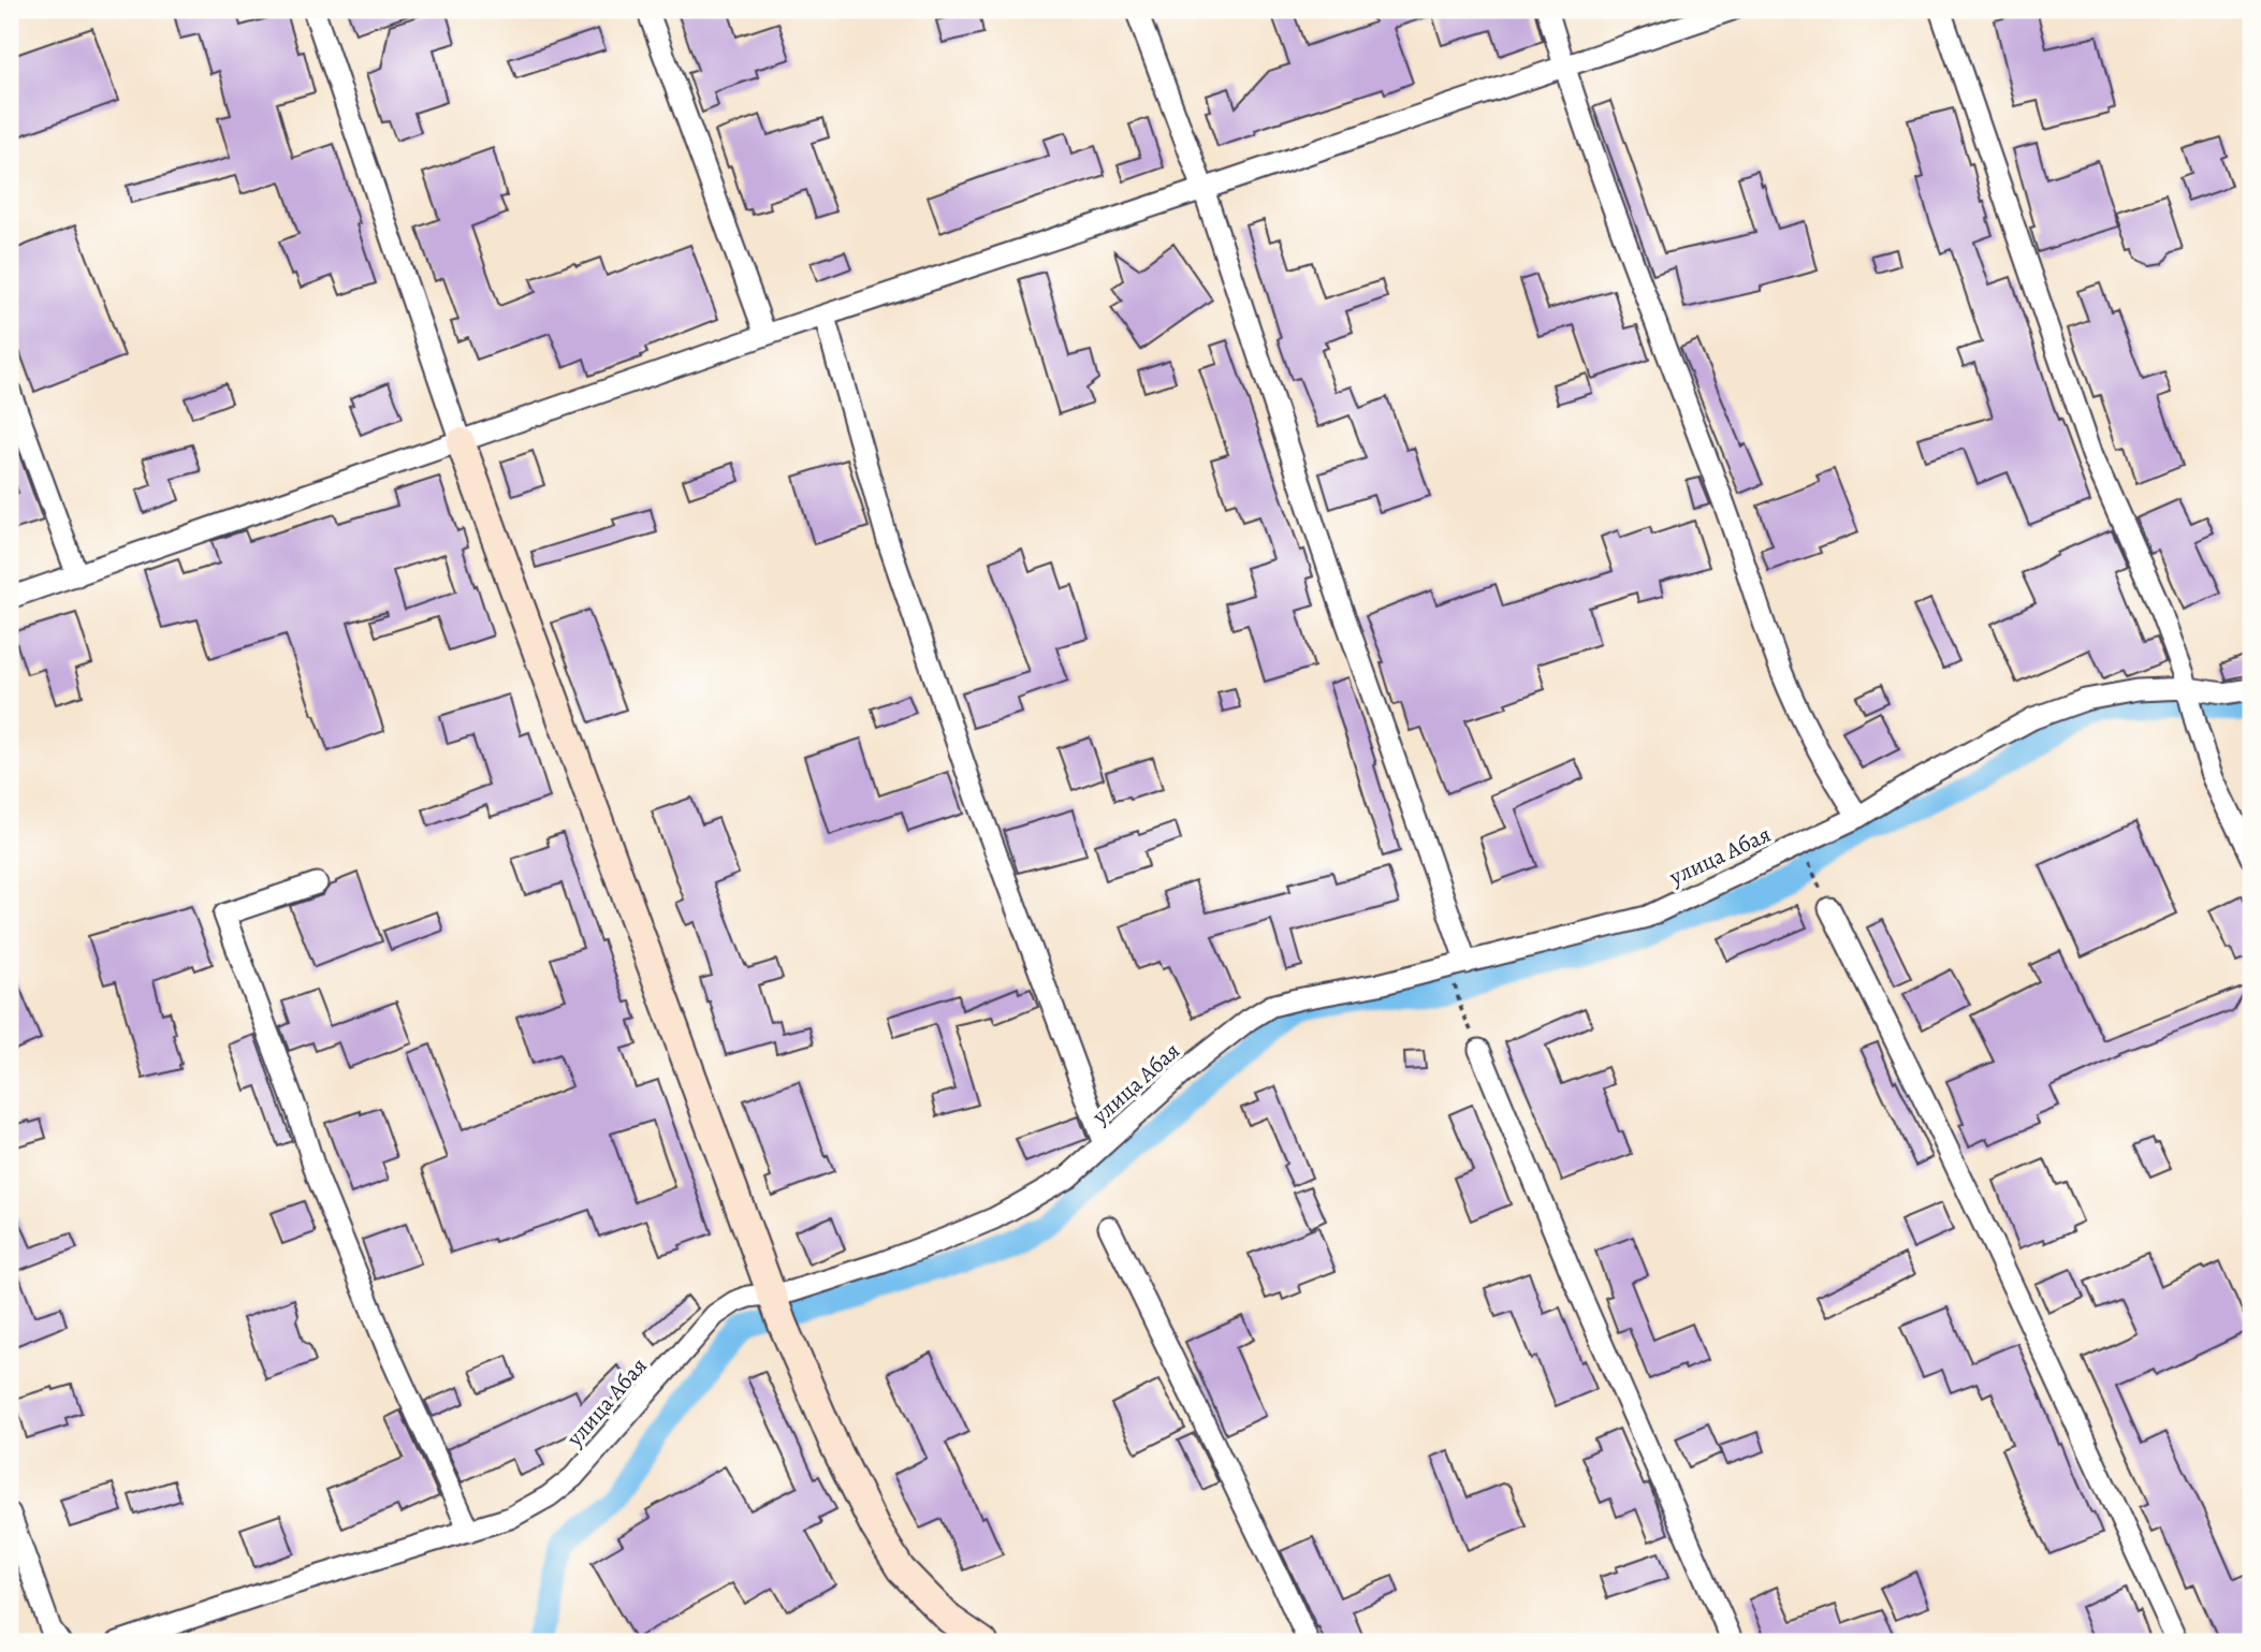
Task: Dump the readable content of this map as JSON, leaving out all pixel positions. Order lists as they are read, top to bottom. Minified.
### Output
{"streets":{"street":["улица Абая"]}}
